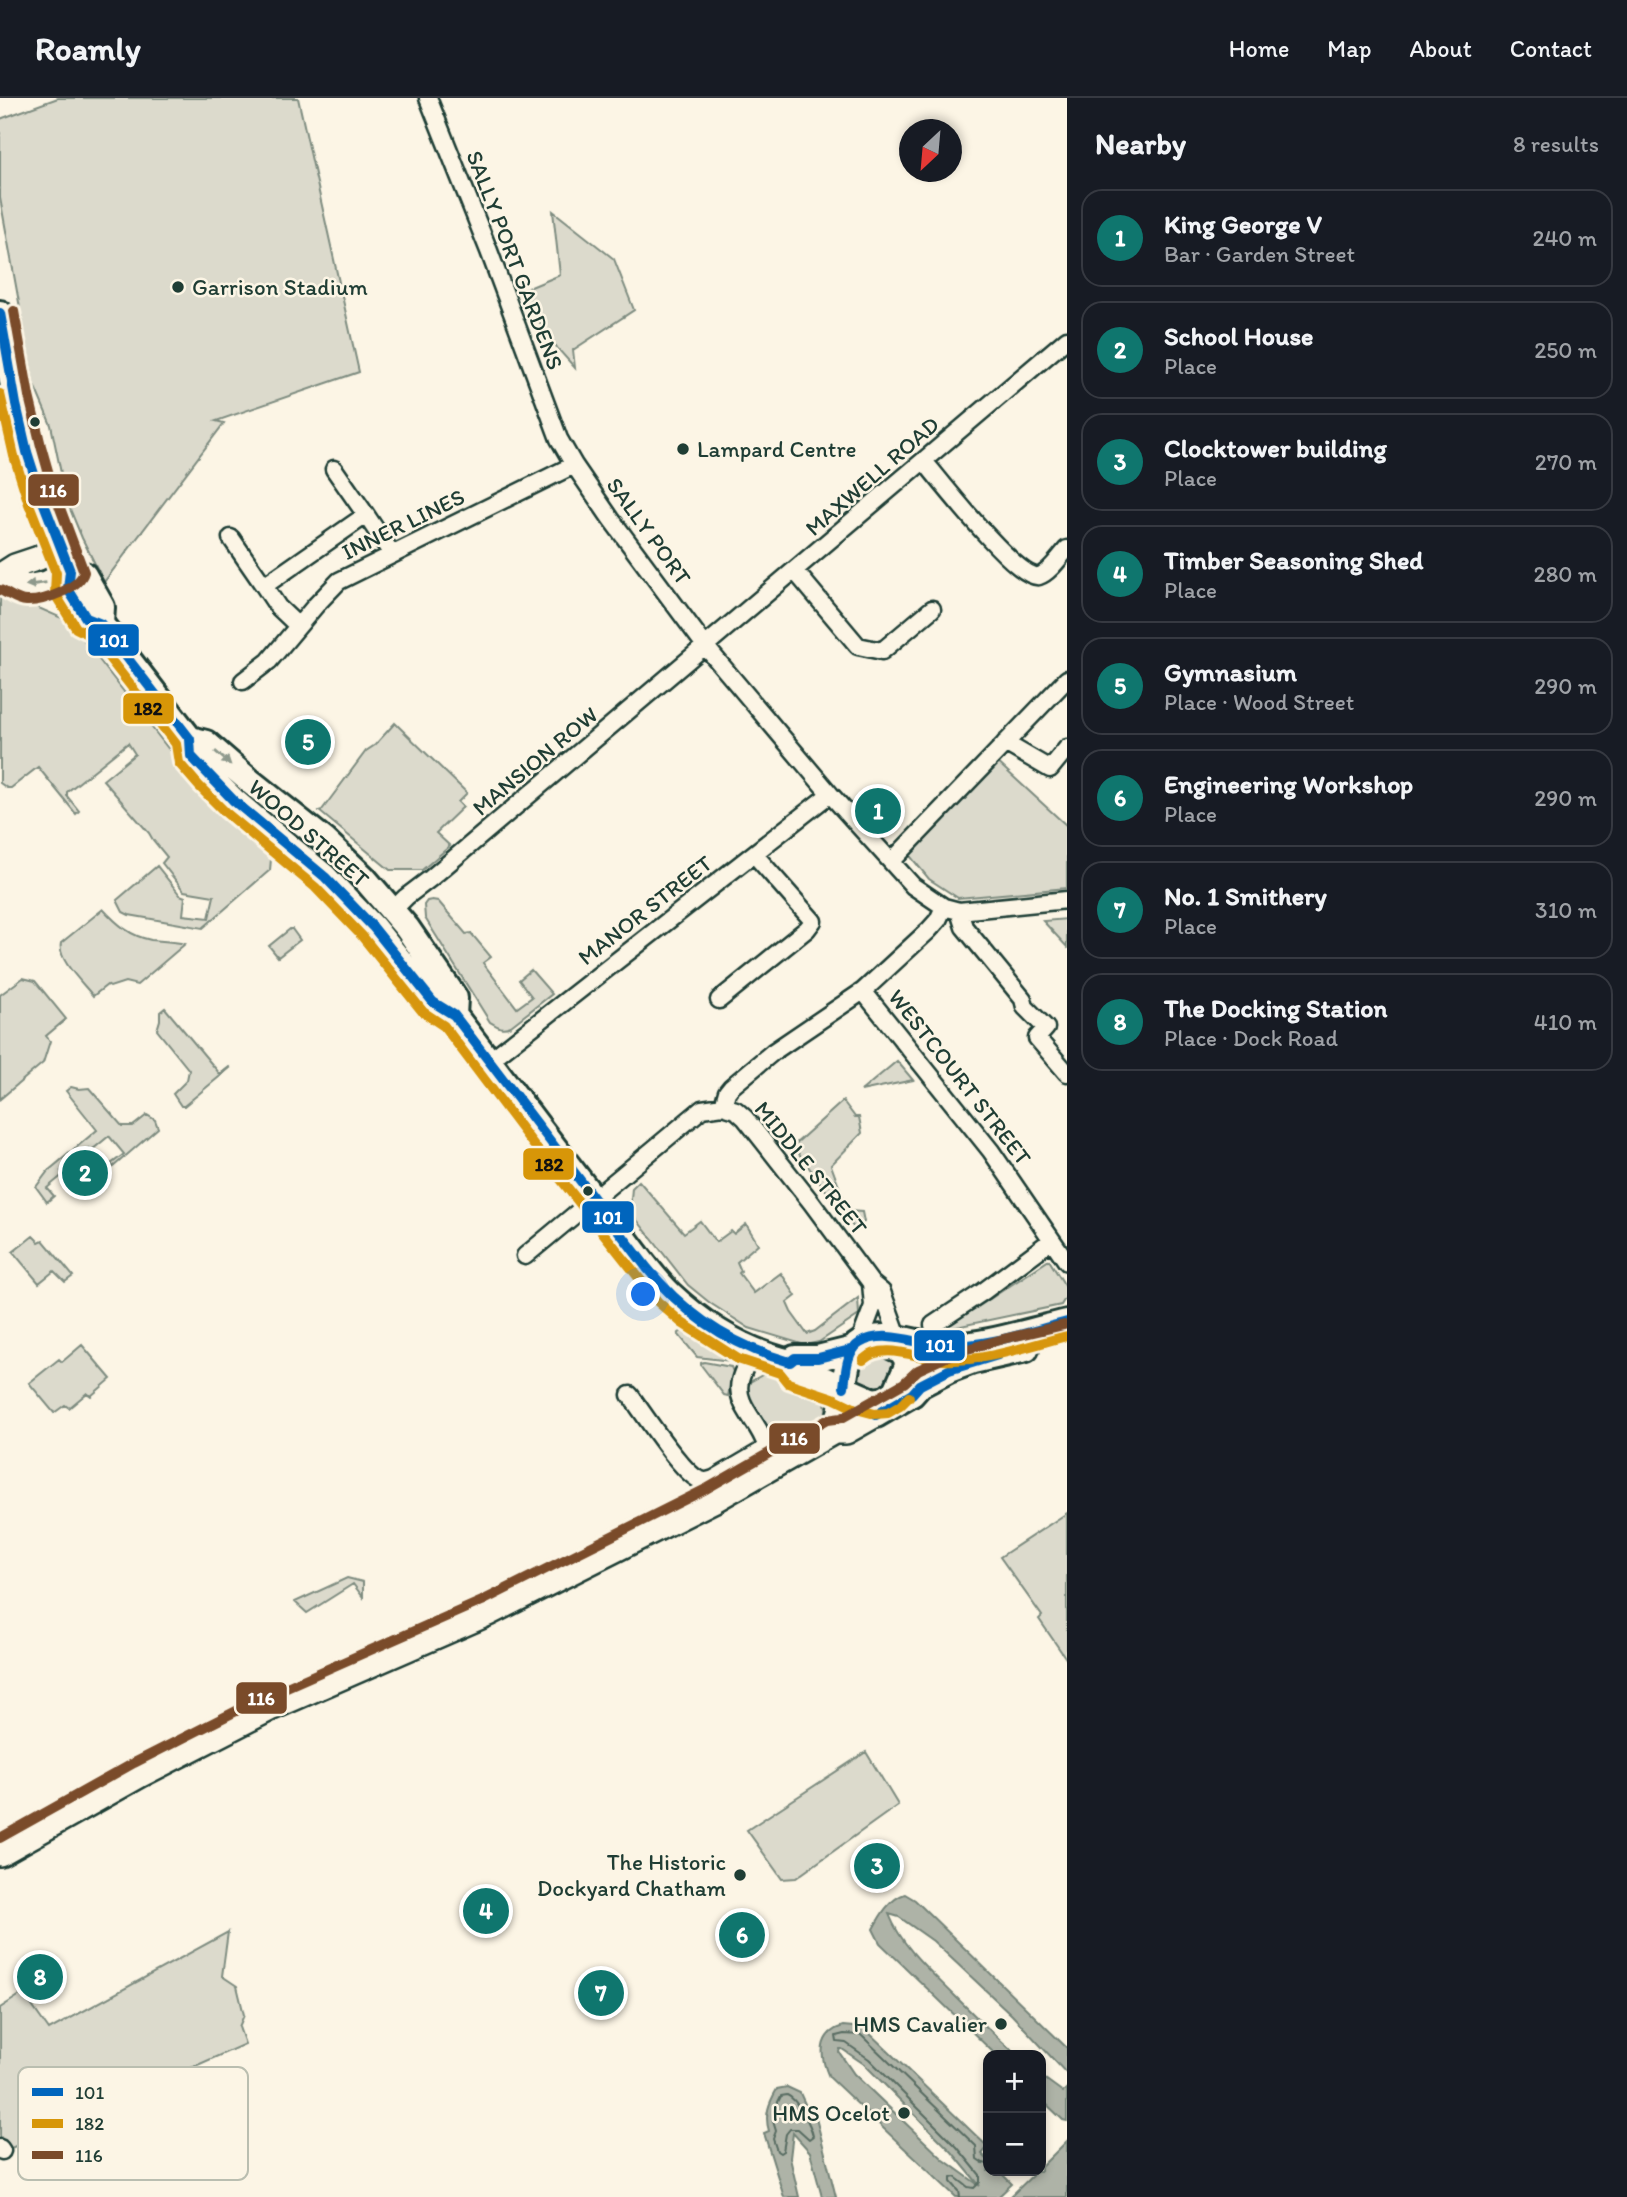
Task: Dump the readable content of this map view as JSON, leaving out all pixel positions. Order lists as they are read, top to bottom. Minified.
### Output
{"streets":{"main road":["WOOD STREET"],"street":["SALLY PORT GARDENS","MAXWELL ROAD","INNER LINES","SALLY PORT","MANSION ROW","MANOR STREET","WESTCOURT STREET","MIDDLE STREET"]},"crossings":[["SALLY PORT GARDENS","SALLY PORT"],["MAXWELL ROAD","SALLY PORT"],["MAXWELL ROAD","MANSION ROW"],["INNER LINES","SALLY PORT"],["SALLY PORT","MANSION ROW"],["SALLY PORT","MANOR STREET"],["MANSION ROW","WOOD STREET"],["WOOD STREET","MANOR STREET"],["WOOD STREET","MIDDLE STREET"]],"places":["Garrison Stadium","Lampard Centre","The Historic Dockyard Chatham","HMS Cavalier","HMS Ocelot"],"lines":["transit line 116","transit line 101","transit line 182"],"legend":["101","182","116"],"north":"bottom left","page":{"header":"Roamly","nav":["Home","Map","About","Contact"],"heading":["Nearby","8 results"],"list":[{"mark":"1","name":"King George V","note":"Bar · Garden Street","value":"240 m"},{"mark":"2","name":"School House","note":"Place","value":"250 m"},{"mark":"3","name":"Clocktower building","note":"Place","value":"270 m"},{"mark":"4","name":"Timber Seasoning Shed","note":"Place","value":"280 m"},{"mark":"5","name":"Gymnasium","note":"Place · Wood Street","value":"290 m"},{"mark":"6","name":"Engineering Workshop","note":"Place","value":"290 m"},{"mark":"7","name":"No. 1 Smithery","note":"Place","value":"310 m"},{"mark":"8","name":"The Docking Station","note":"Place · Dock Road","value":"410 m"}],"pins":["5","1","2","3","4","6","8","7"],"map_buttons":["+","−"]}}
